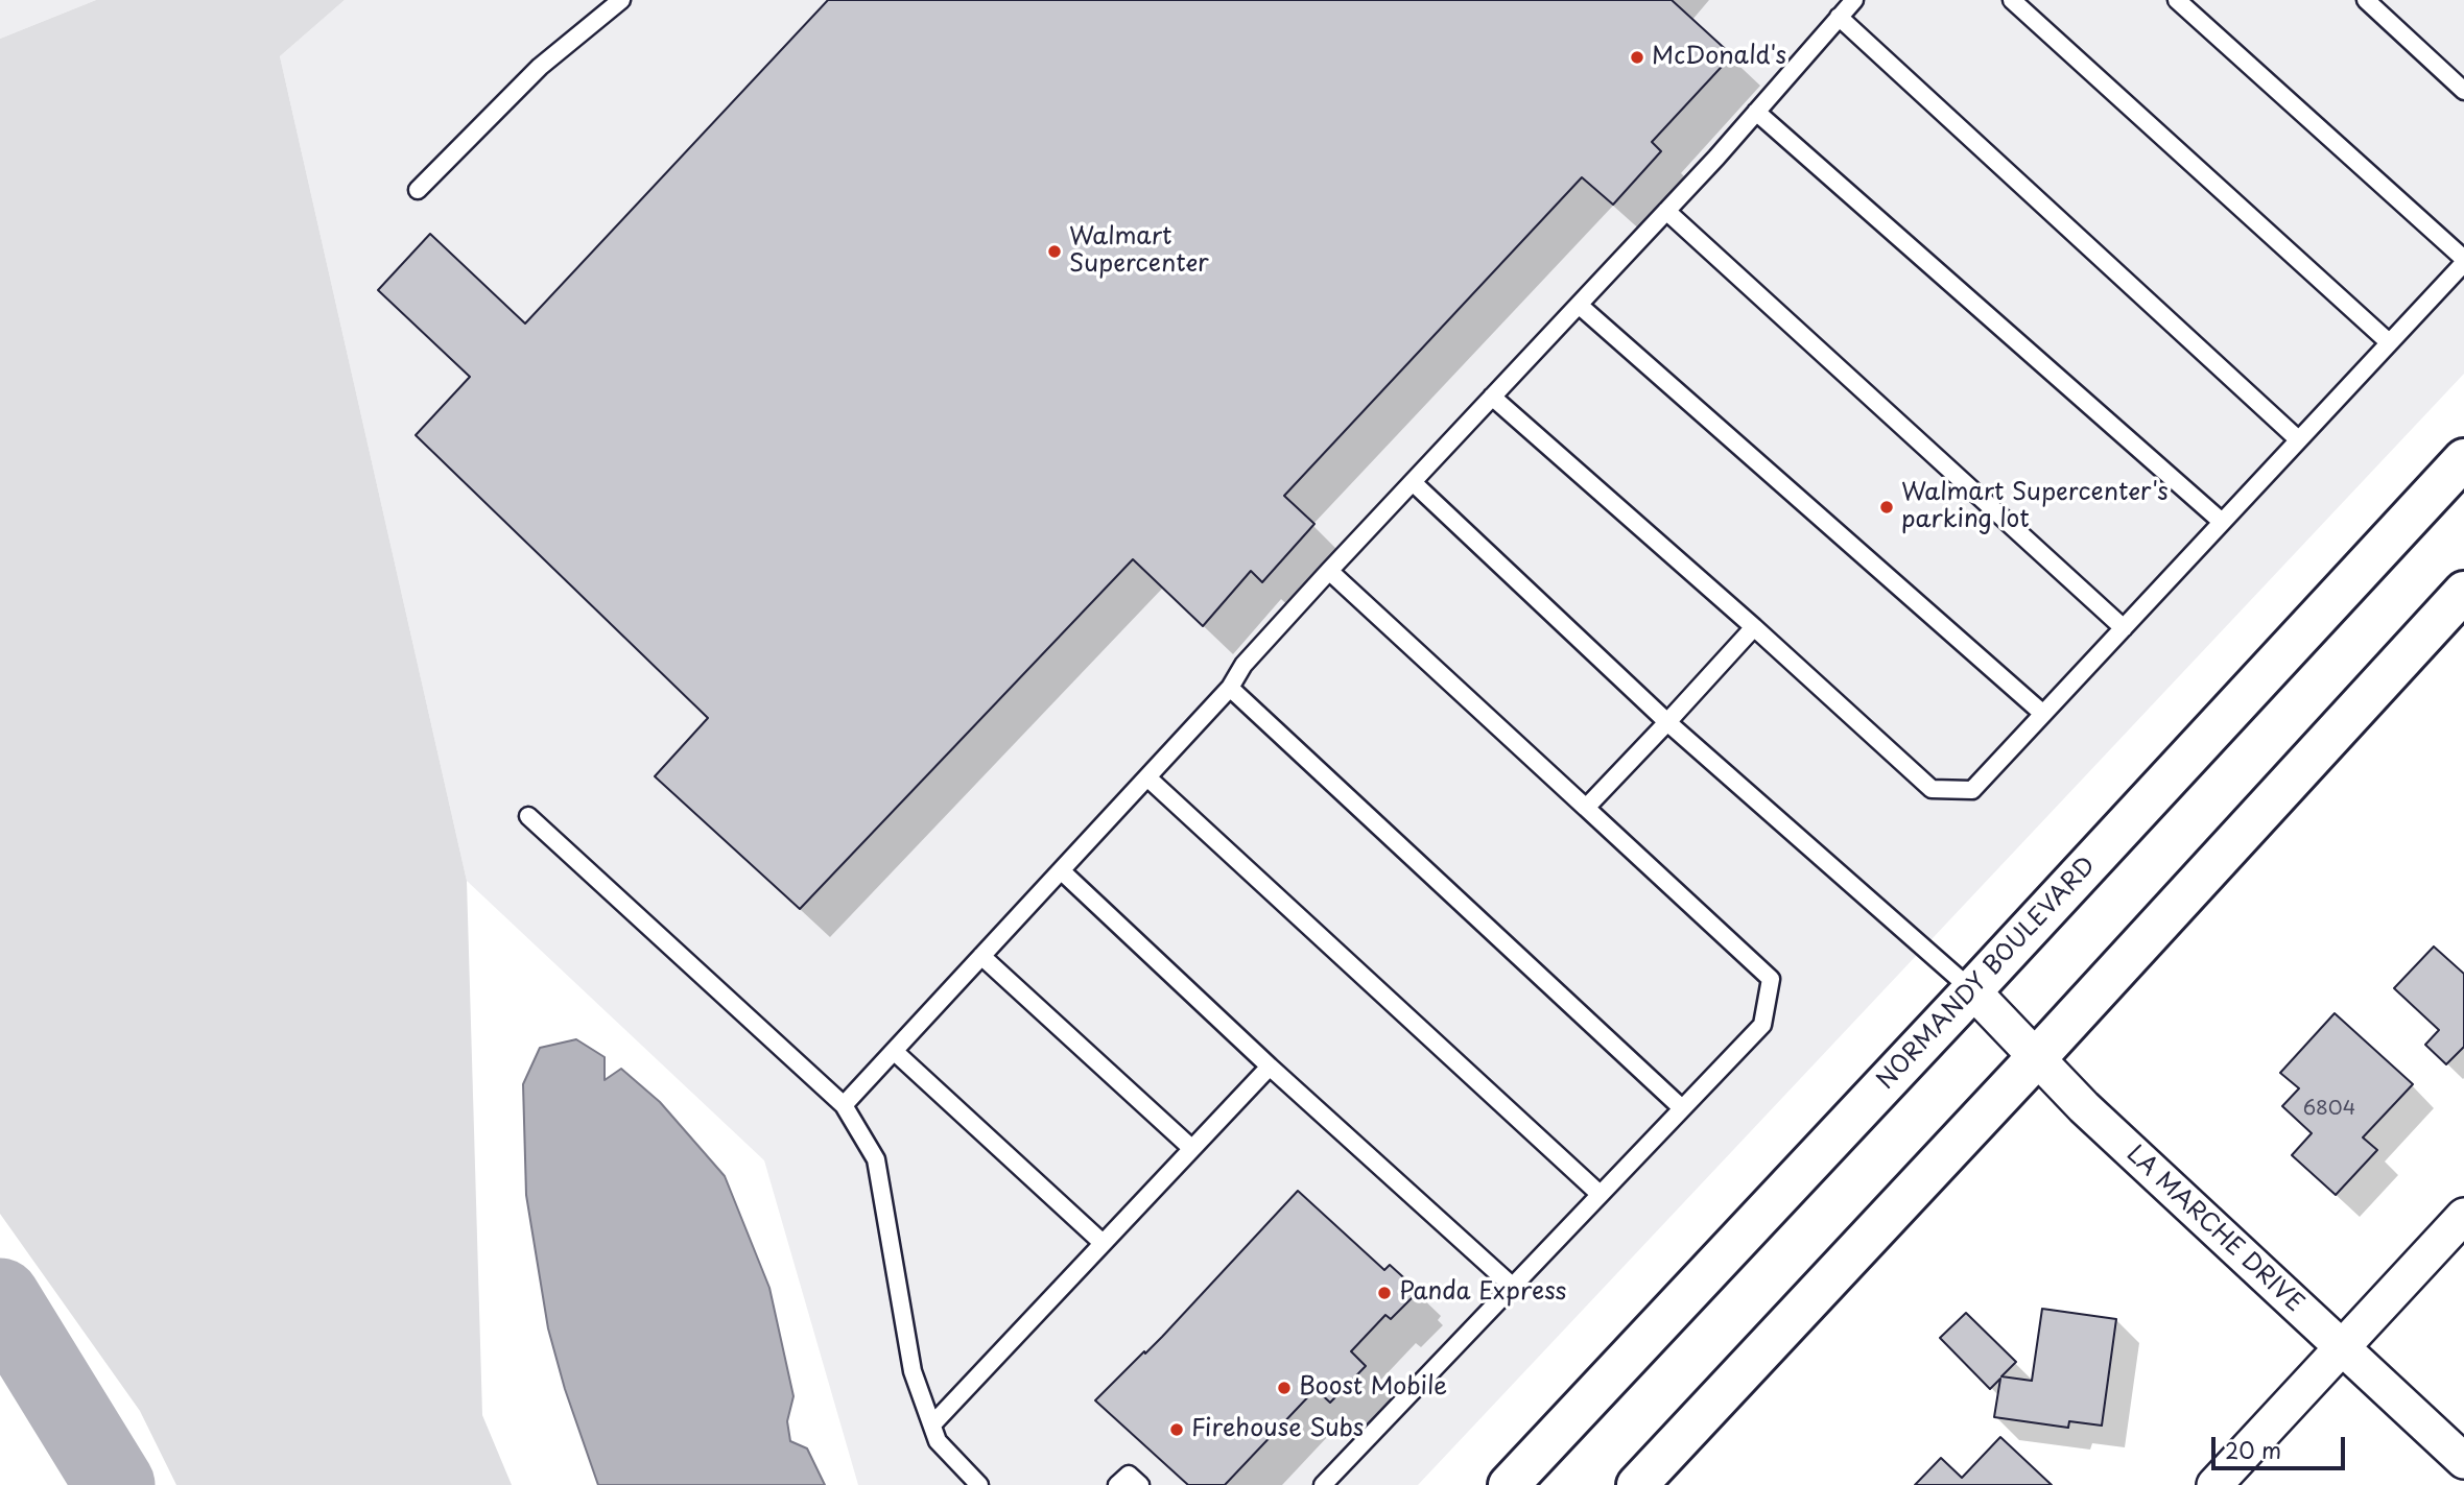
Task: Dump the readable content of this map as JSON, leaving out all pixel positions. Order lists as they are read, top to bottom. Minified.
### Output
{"streets":{"main road":["NORMANDY BOULEVARD"],"street":["LA MARCHE DRIVE"]},"crossings":[["NORMANDY BOULEVARD","LA MARCHE DRIVE"]],"places":["McDonald's","Walmart Supercenter","Walmart Supercenter's parking lot","Panda Express","Boost Mobile","Firehouse Subs"],"house_numbers":["6804"],"scale_bar":"20 m"}
